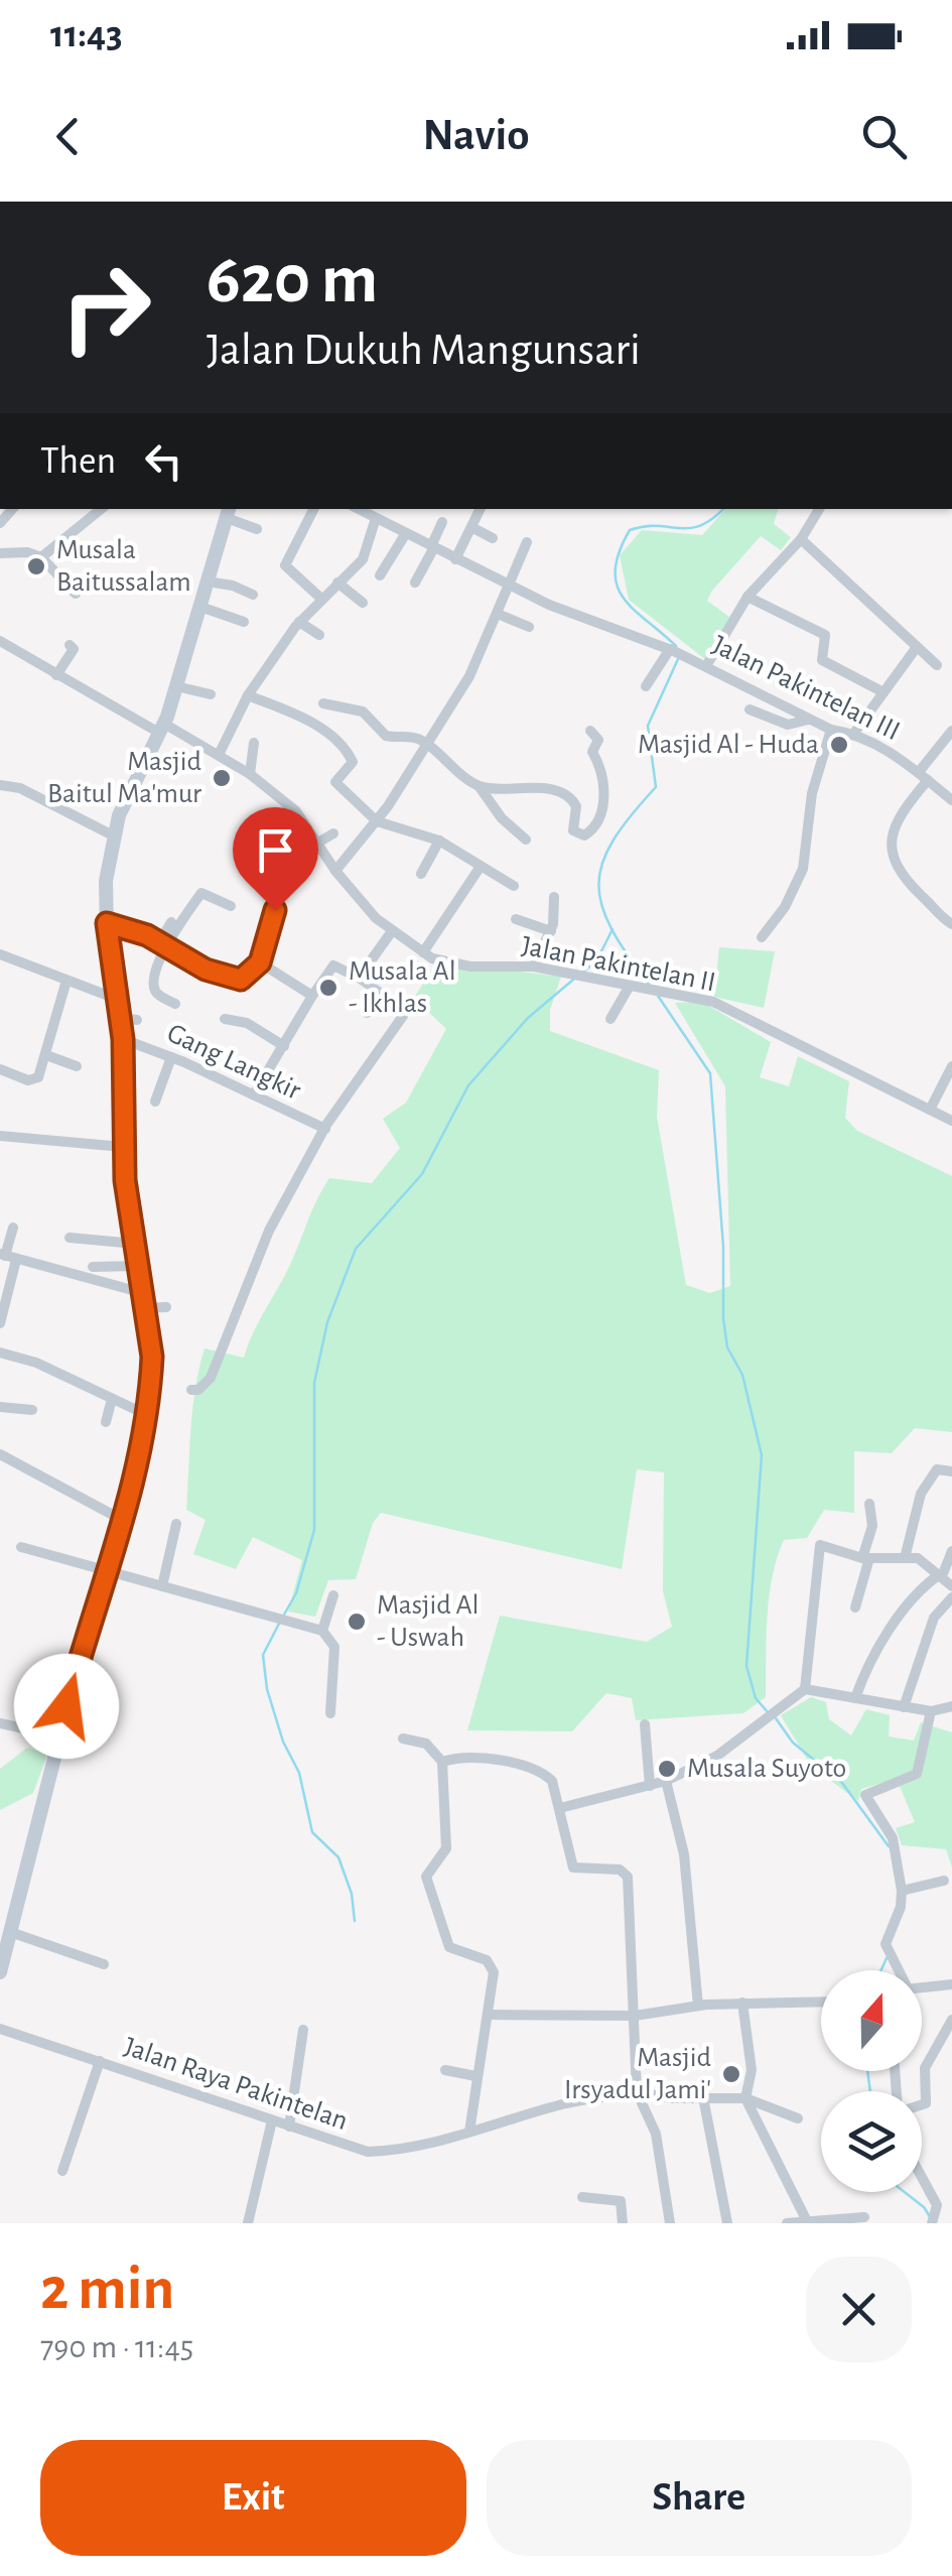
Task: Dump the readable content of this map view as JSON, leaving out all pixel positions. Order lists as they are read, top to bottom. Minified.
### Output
{"streets":{"street":["Jalan Pakintelan III","Jalan Pakintelan II","Gang Langkir","Jalan Raya Pakintelan"]},"places":["Musala Baitussalam","Masjid Al - Huda","Masjid Baitul Ma'mur","Musala Al - Ikhlas","Masjid Al - Uswah","Musala Suyoto","Masjid Irsyadul Jami'"],"north":"top","page":{"status":"11:43","header":"Navio","turn":["620 m","Jalan Dukuh Mangunsari"],"then":"Then","heading":["2 min","790 m · 11:45"],"buttons":["Exit","Share"]}}
